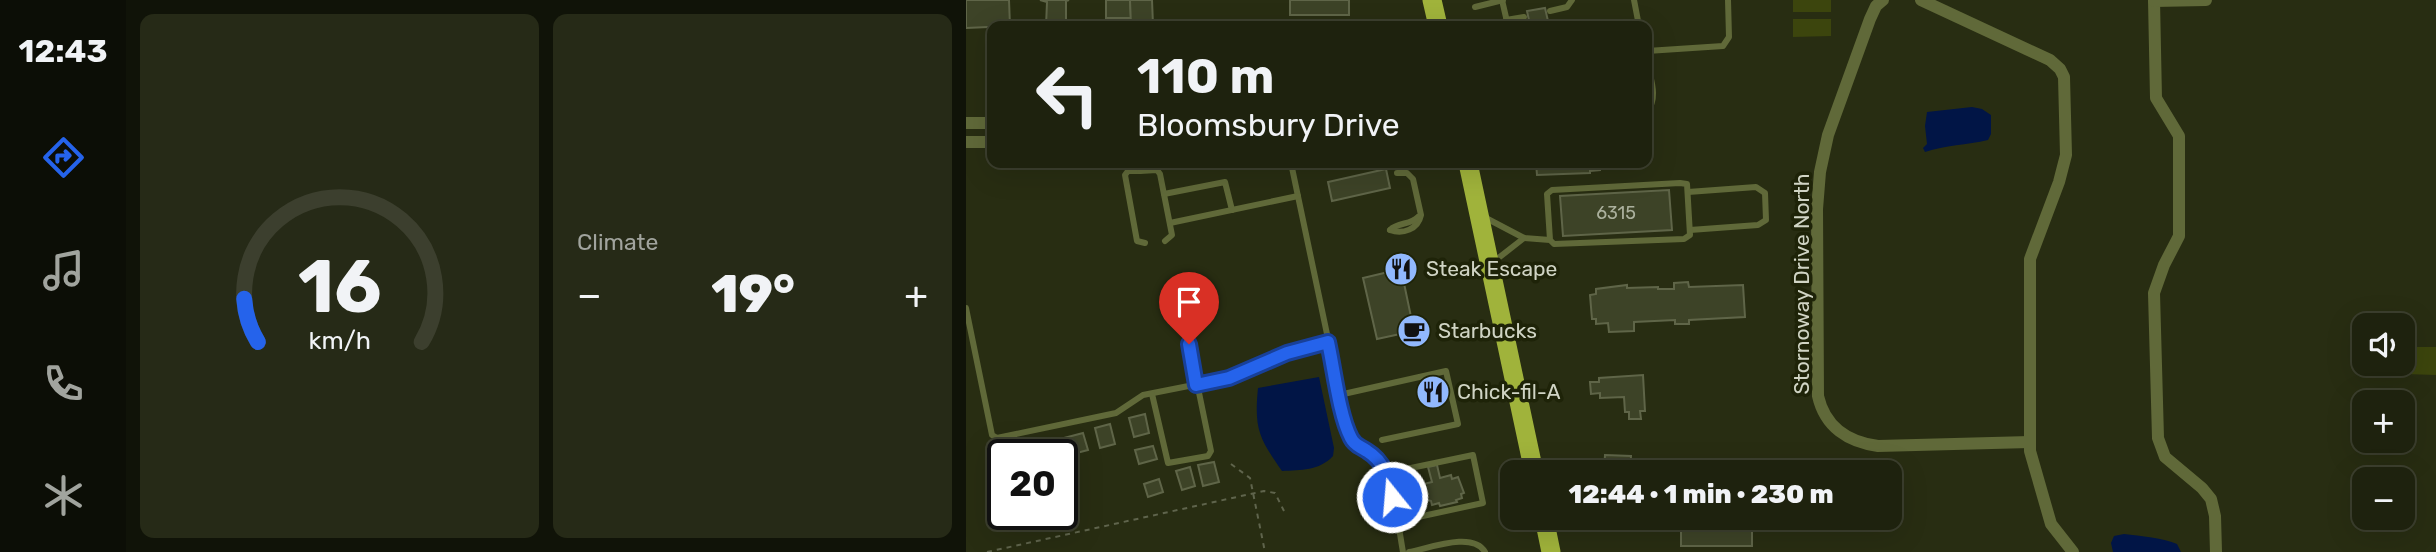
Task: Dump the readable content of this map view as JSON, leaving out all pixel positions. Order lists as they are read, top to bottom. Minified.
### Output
{"streets":{"street":["Stornoway Drive North"]},"places":{"restaurant":["Steak Escape","Chick-fil-A"],"cafe":["Starbucks"]},"house_numbers":["6315"],"page":{"tabs":"12:43","tile":"Climate","turn":["110 m","Bloomsbury Drive"],"heat":["−","19°","+"],"map_buttons":["+","−"],"limit":"20","trip":"12:44 · 1 min · 230 m","gauge":["16","km/h"]}}
